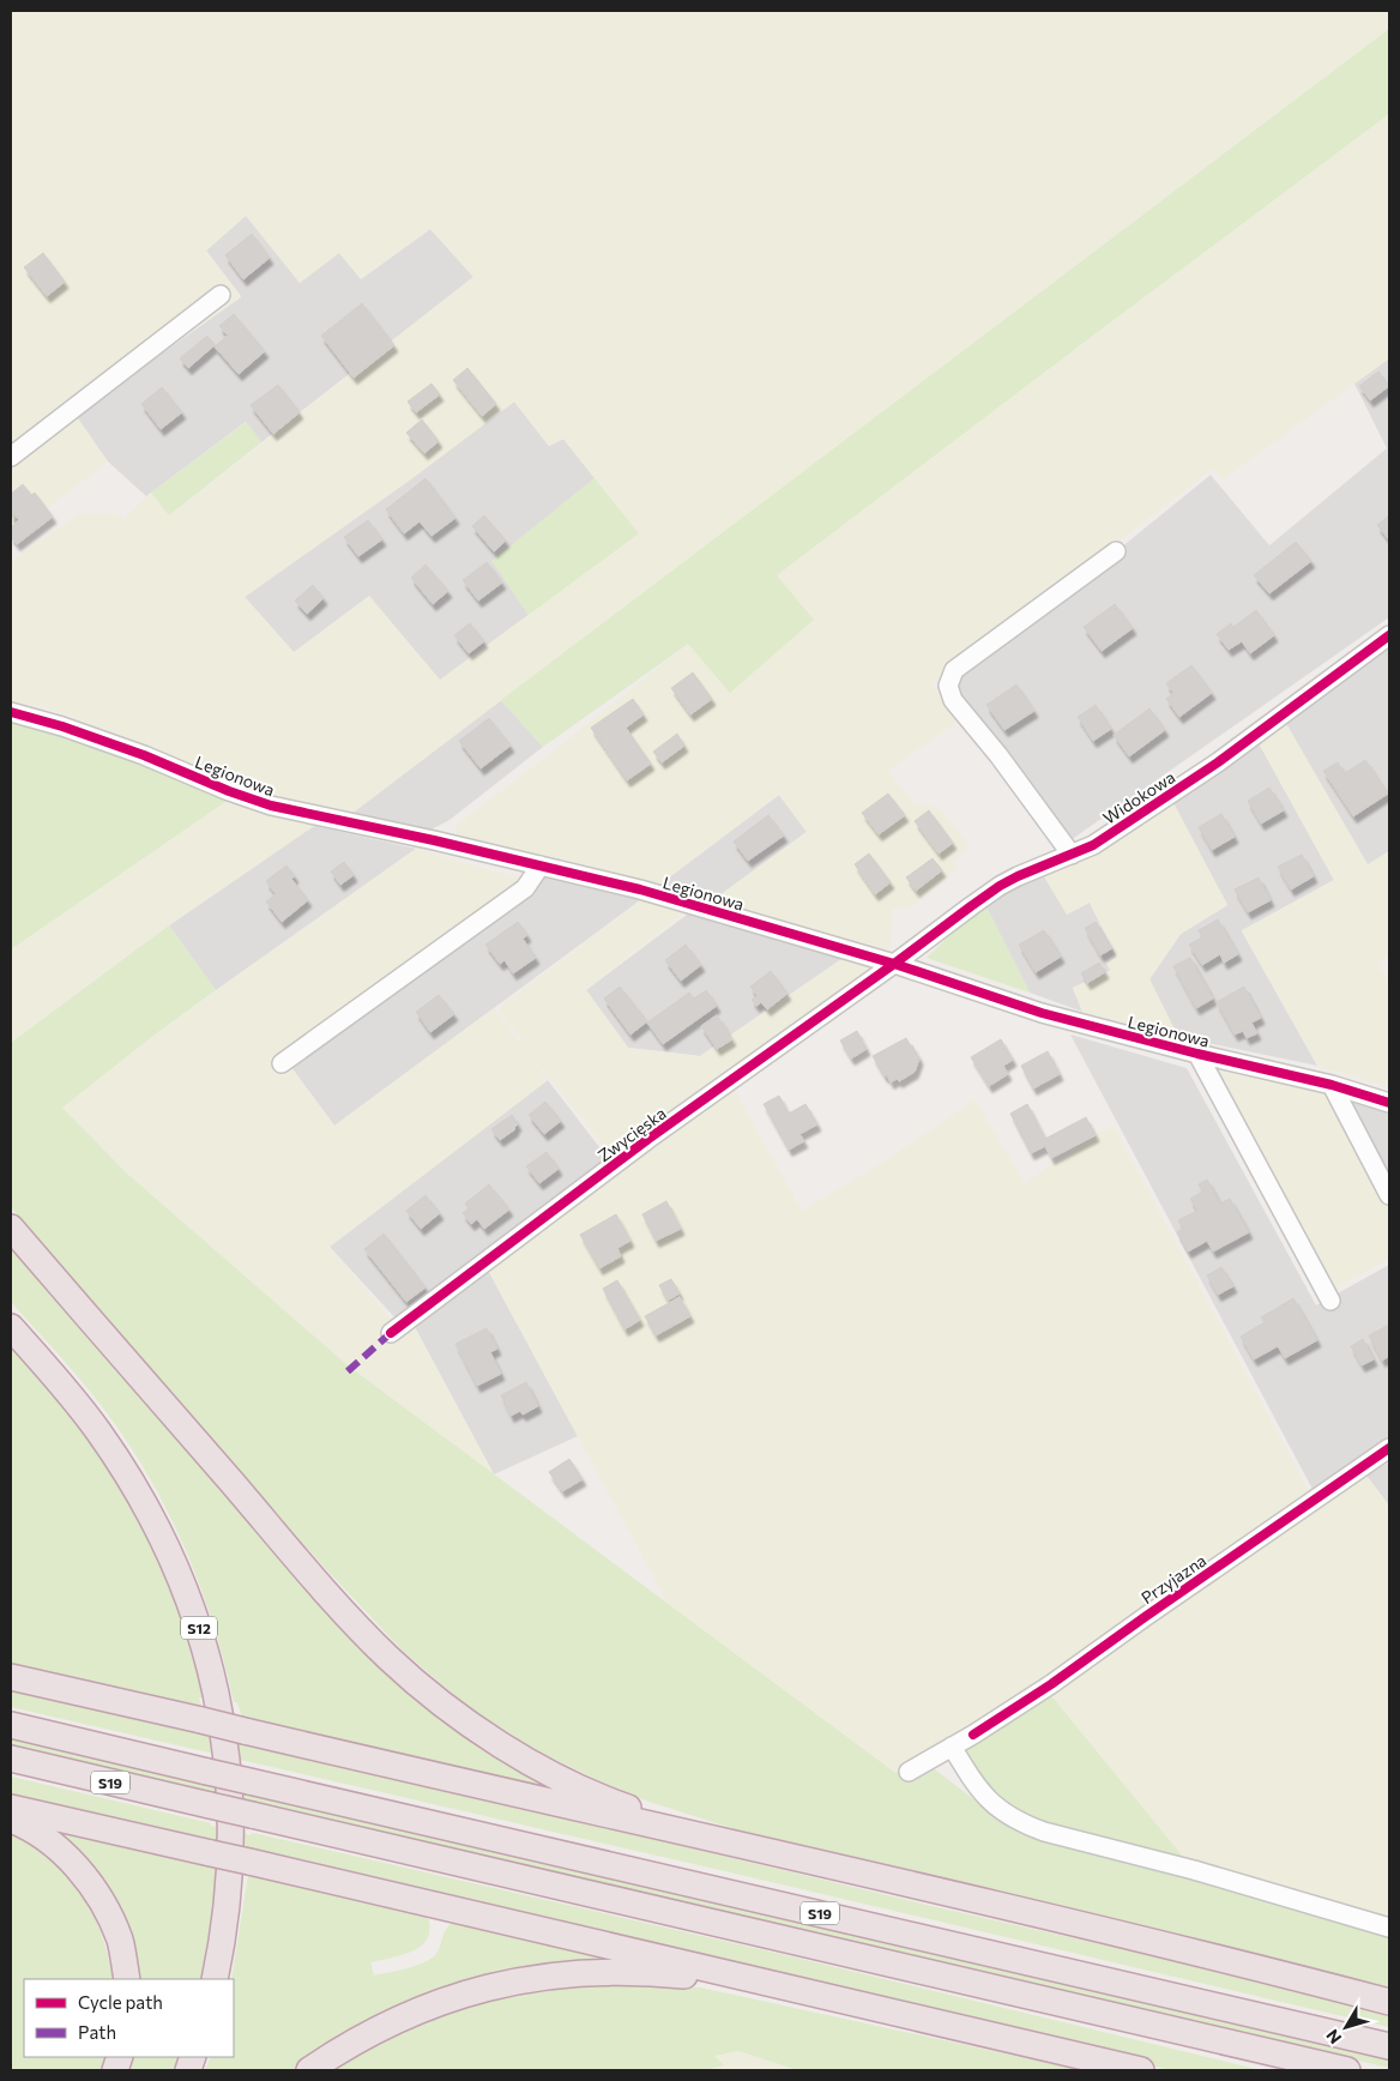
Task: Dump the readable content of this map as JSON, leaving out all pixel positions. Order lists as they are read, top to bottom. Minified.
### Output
{"streets":{"highway":["S12","S19"],"street":["Legionowa","Widokowa","Zwycięska","Przyjazna"]},"crossings":[["Legionowa","Widokowa"],["Legionowa","Zwycięska"],["Widokowa","Zwycięska"]],"legend":["Cycle path","Path"],"north":"bottom left"}
